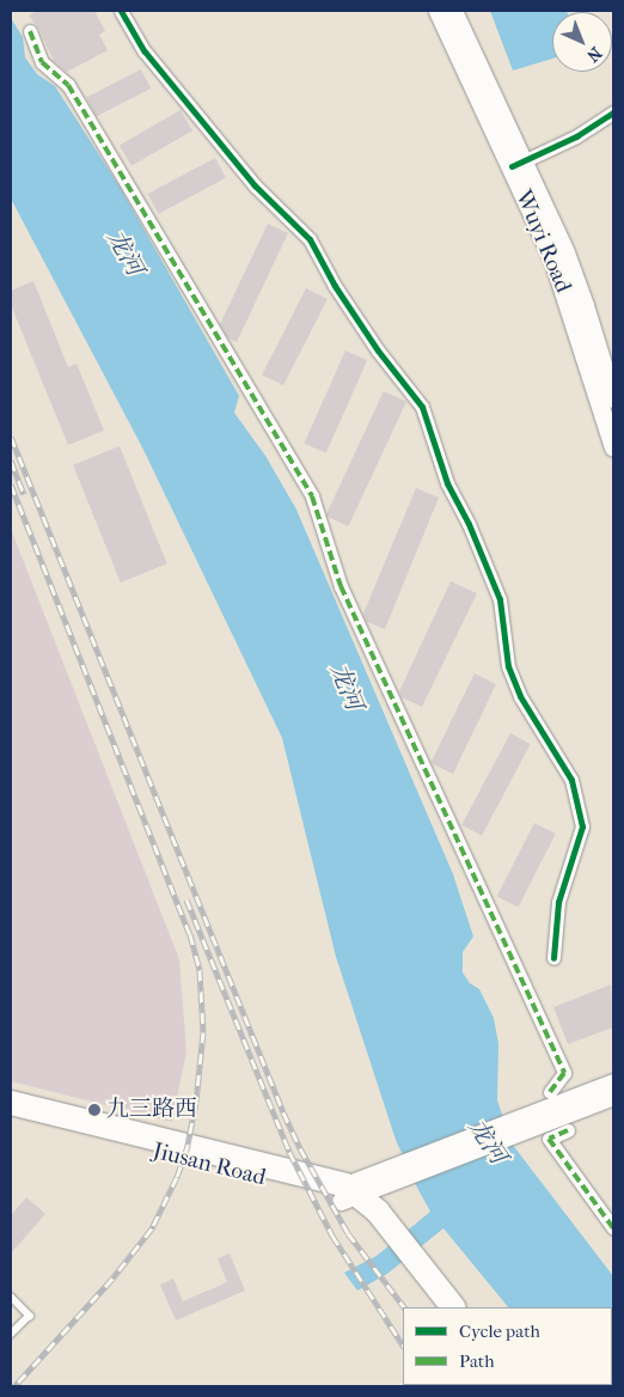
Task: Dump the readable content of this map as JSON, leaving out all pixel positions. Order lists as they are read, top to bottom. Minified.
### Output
{"streets":{"highway":["Jiusan Road"],"main road":["Wuyi Road"]},"water":["龙河"],"places":["九三路西"],"legend":["Cycle path","Path"],"north":"bottom right"}
